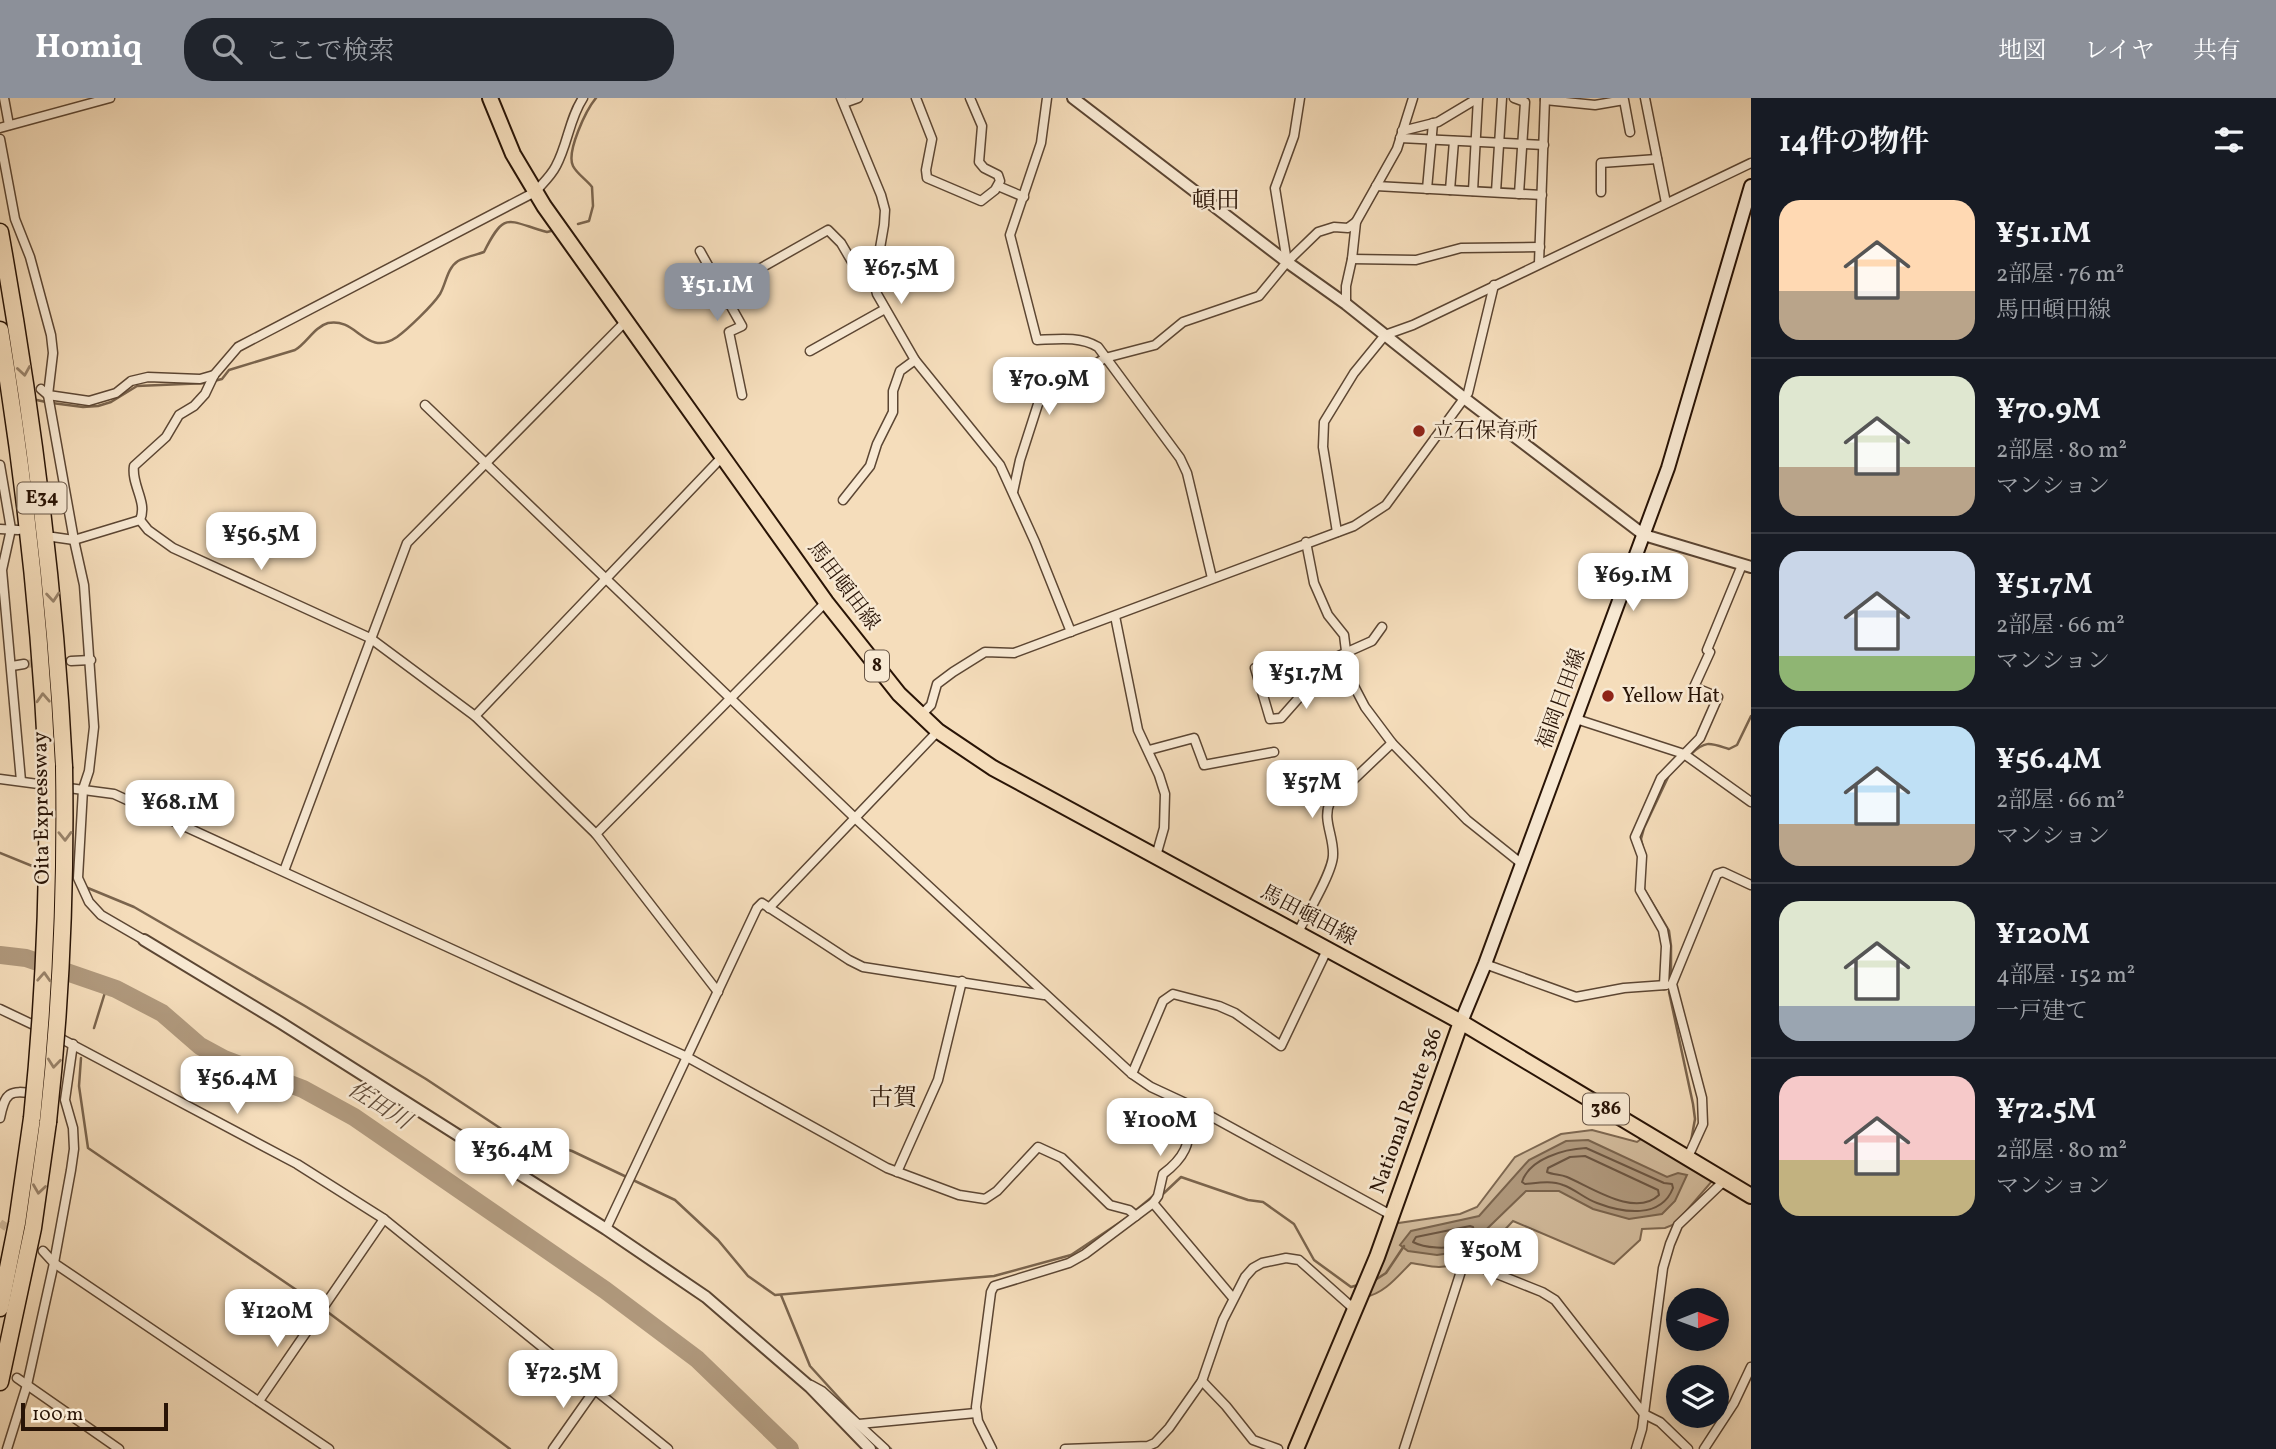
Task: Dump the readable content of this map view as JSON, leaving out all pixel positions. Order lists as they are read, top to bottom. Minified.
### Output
{"streets":{"highway":["E34","Oita Expressway"],"main road":["馬田頓田線","8","福岡日田線","386","National Route 386"]},"crossings":[["馬田頓田線","福岡日田線"],["馬田頓田線","National Route 386"],["福岡日田線","National Route 386"]],"districts":["頓田","古賀"],"water":["佐田川"],"places":["立石保育所","Yellow Hat"],"scale_bar":"100 m","north":"right","page":{"header":"Homiq","search":"ここで検索","nav":["地図","レイヤ","共有"],"heading":"14件の物件","list":[{"name":"¥51.1M","note":"2部屋 · 76 m² · 馬田頓田線"},{"name":"¥70.9M","note":"2部屋 · 80 m² · マンション"},{"name":"¥51.7M","note":"2部屋 · 66 m² · マンション"},{"name":"¥56.4M","note":"2部屋 · 66 m² · マンション"},{"name":"¥120M","note":"4部屋 · 152 m² · 一戸建て"},{"name":"¥72.5M","note":"2部屋 · 80 m² · マンション"}],"price":["¥67.5M","¥51.1M","¥70.9M","¥56.5M","¥69.1M","¥51.7M","¥57M","¥68.1M","¥56.4M","¥100M","¥36.4M","¥50M","¥120M","¥72.5M"],"scale":"100 m"}}
